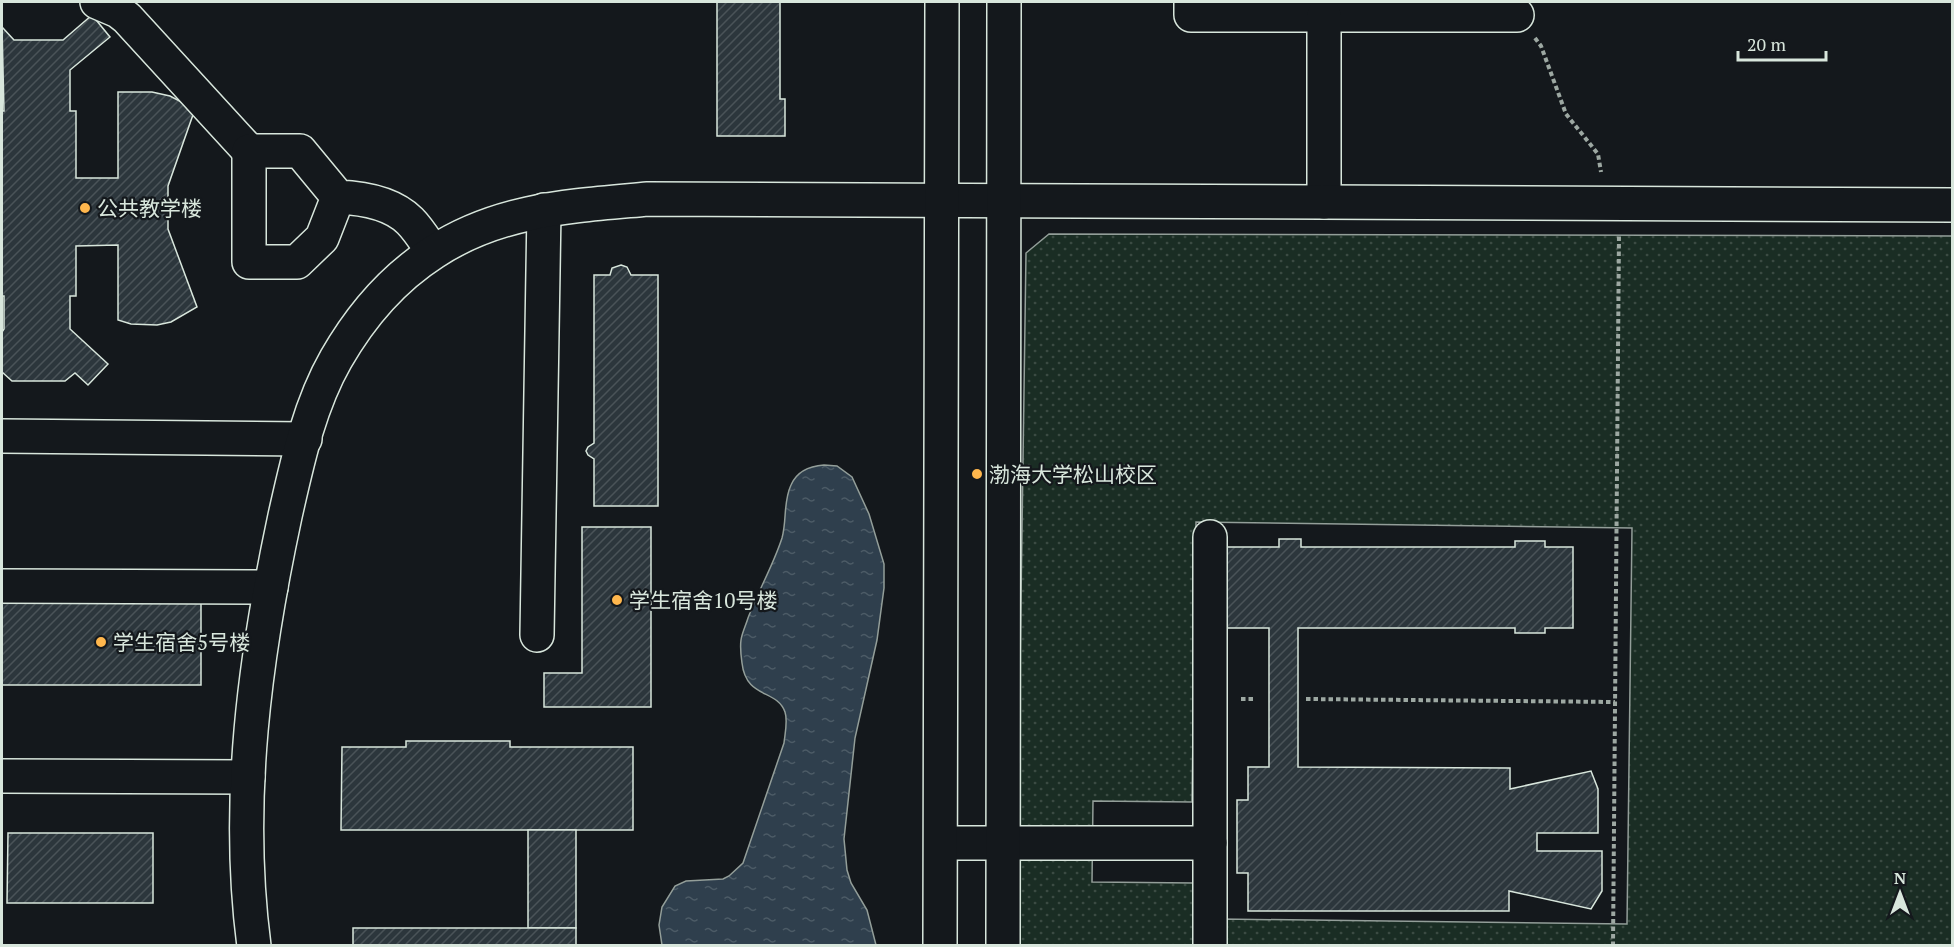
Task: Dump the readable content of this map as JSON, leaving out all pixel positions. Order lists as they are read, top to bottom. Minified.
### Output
{"places":["公共教学楼","渤海大学松山校区","学生宿舍10号楼","学生宿舍5号楼"],"scale_bar":"20 m","north":"top"}
